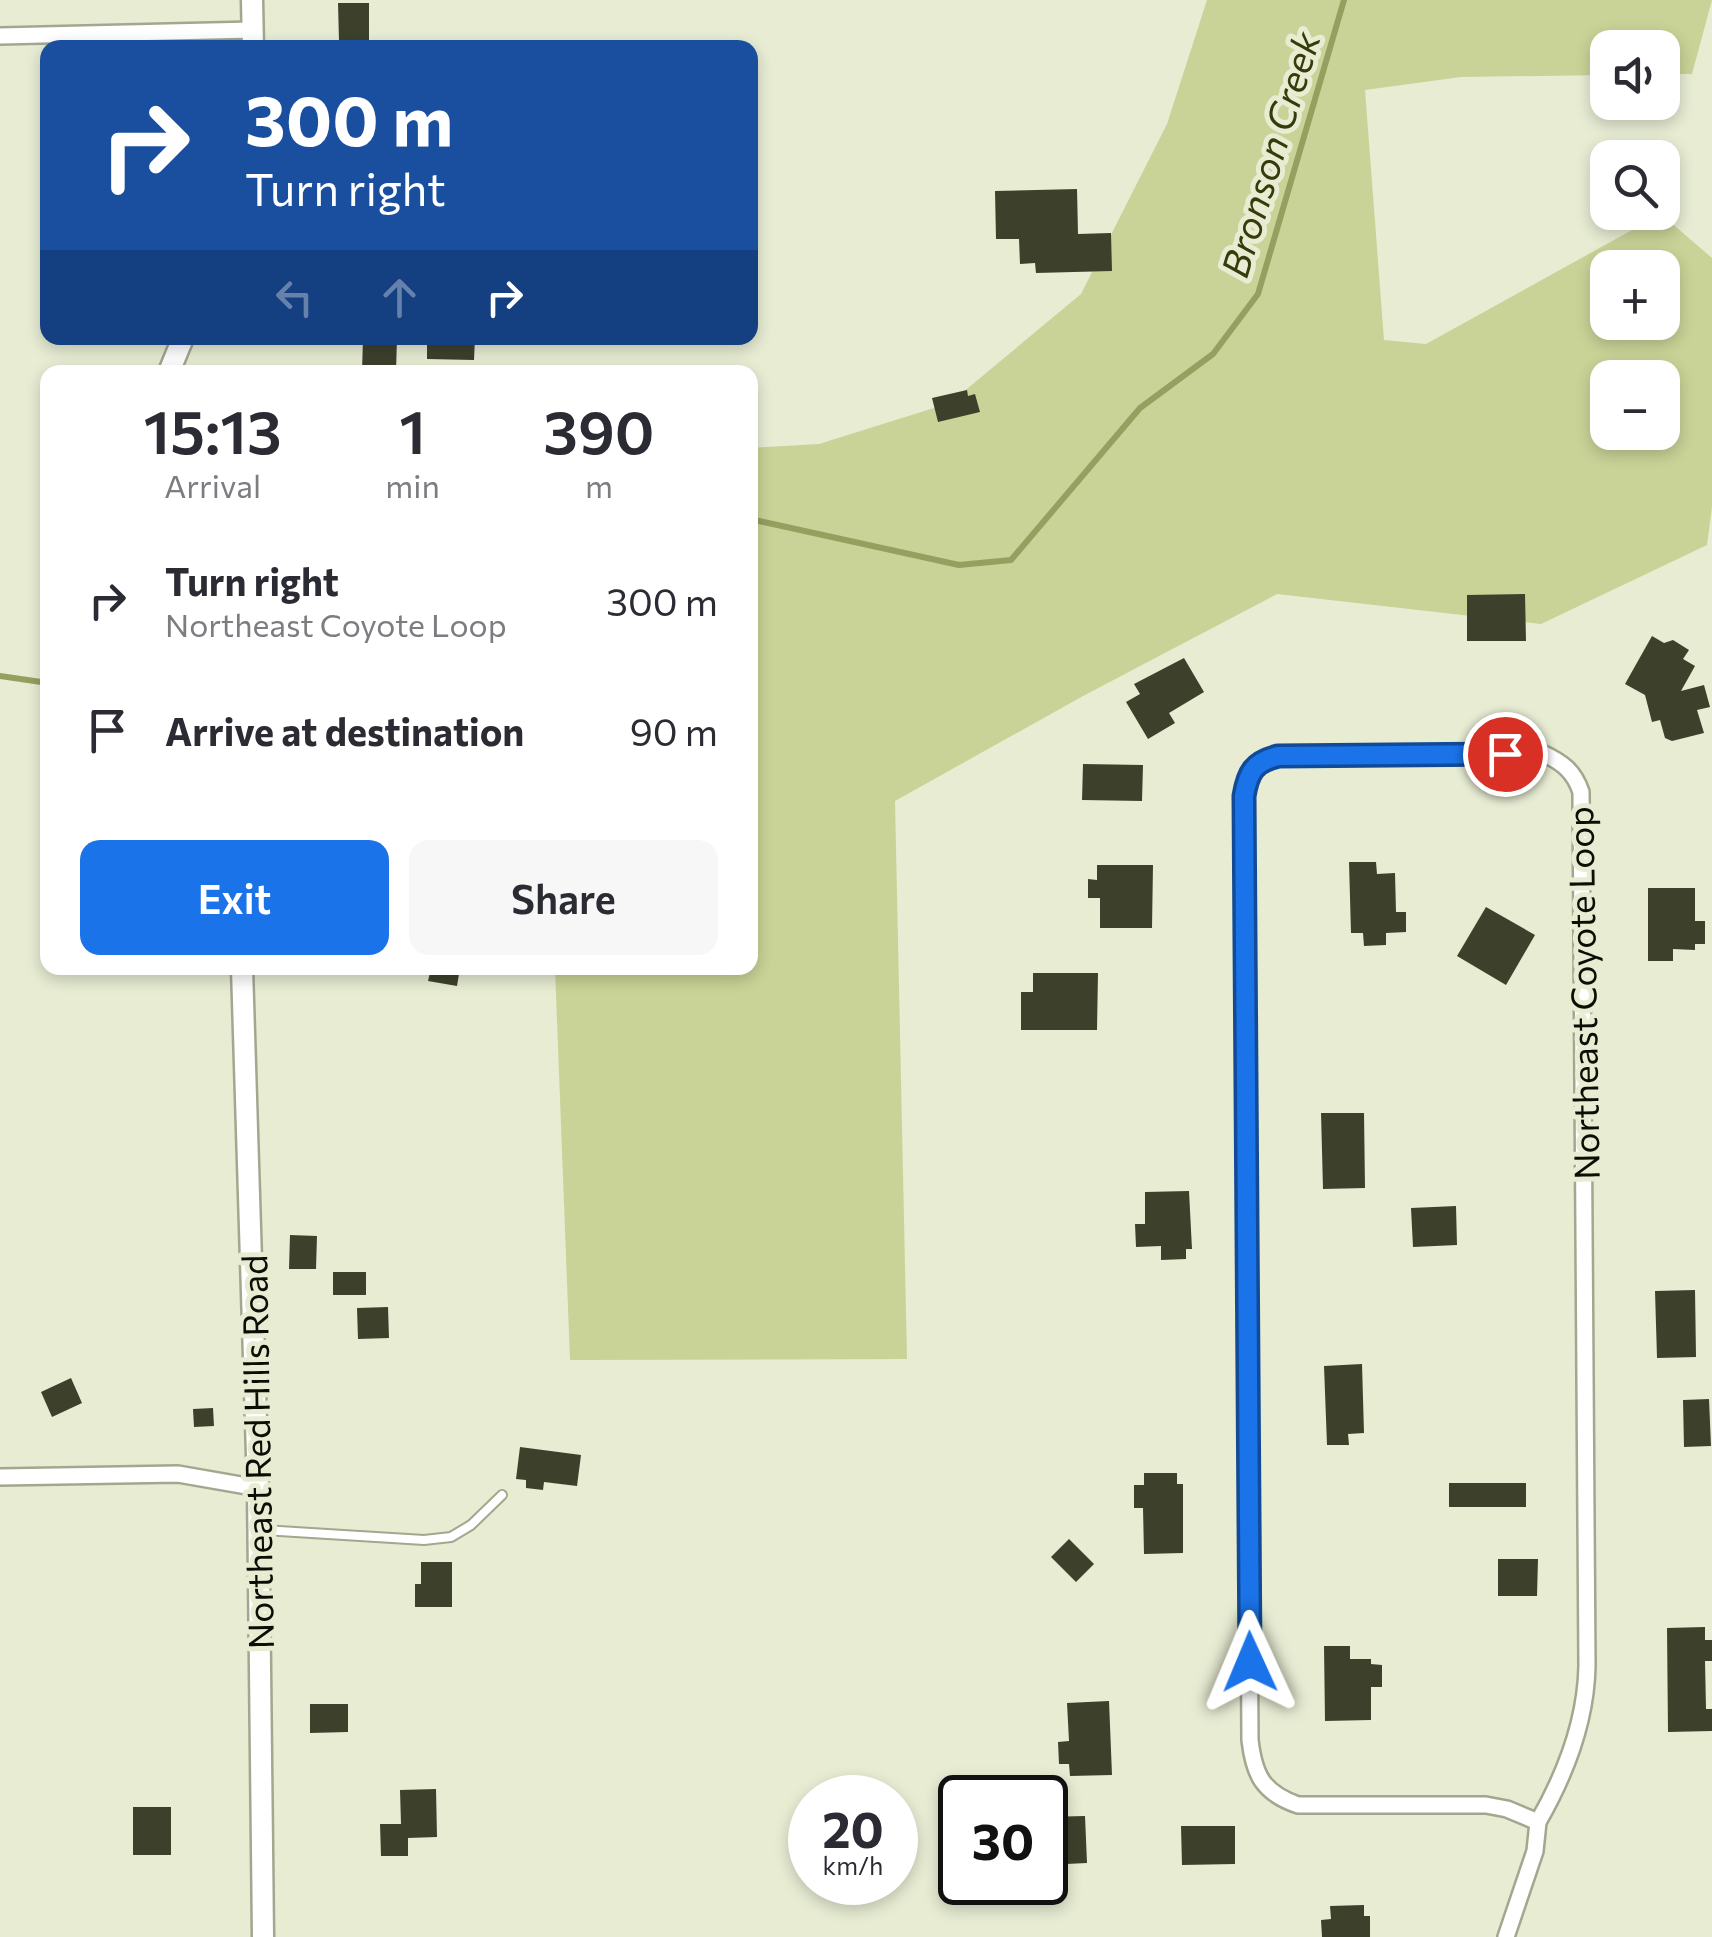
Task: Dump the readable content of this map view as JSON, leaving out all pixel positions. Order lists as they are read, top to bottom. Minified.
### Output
{"streets":{"street":["Northeast Coyote Loop","Northeast Red Hills Road"]},"water":["Bronson Creek"],"page":{"map_buttons":["+","−"],"turn":["300 m","Turn right"],"eta":["15:13","Arrival","1","min","390","m"],"list":[{"name":"Turn right","note":"Northeast Coyote Loop","value":"300 m"},{"name":"Arrive at destination","value":"90 m"}],"buttons":["Exit","Share"],"speed":"20 km/h","limit":"30"}}
